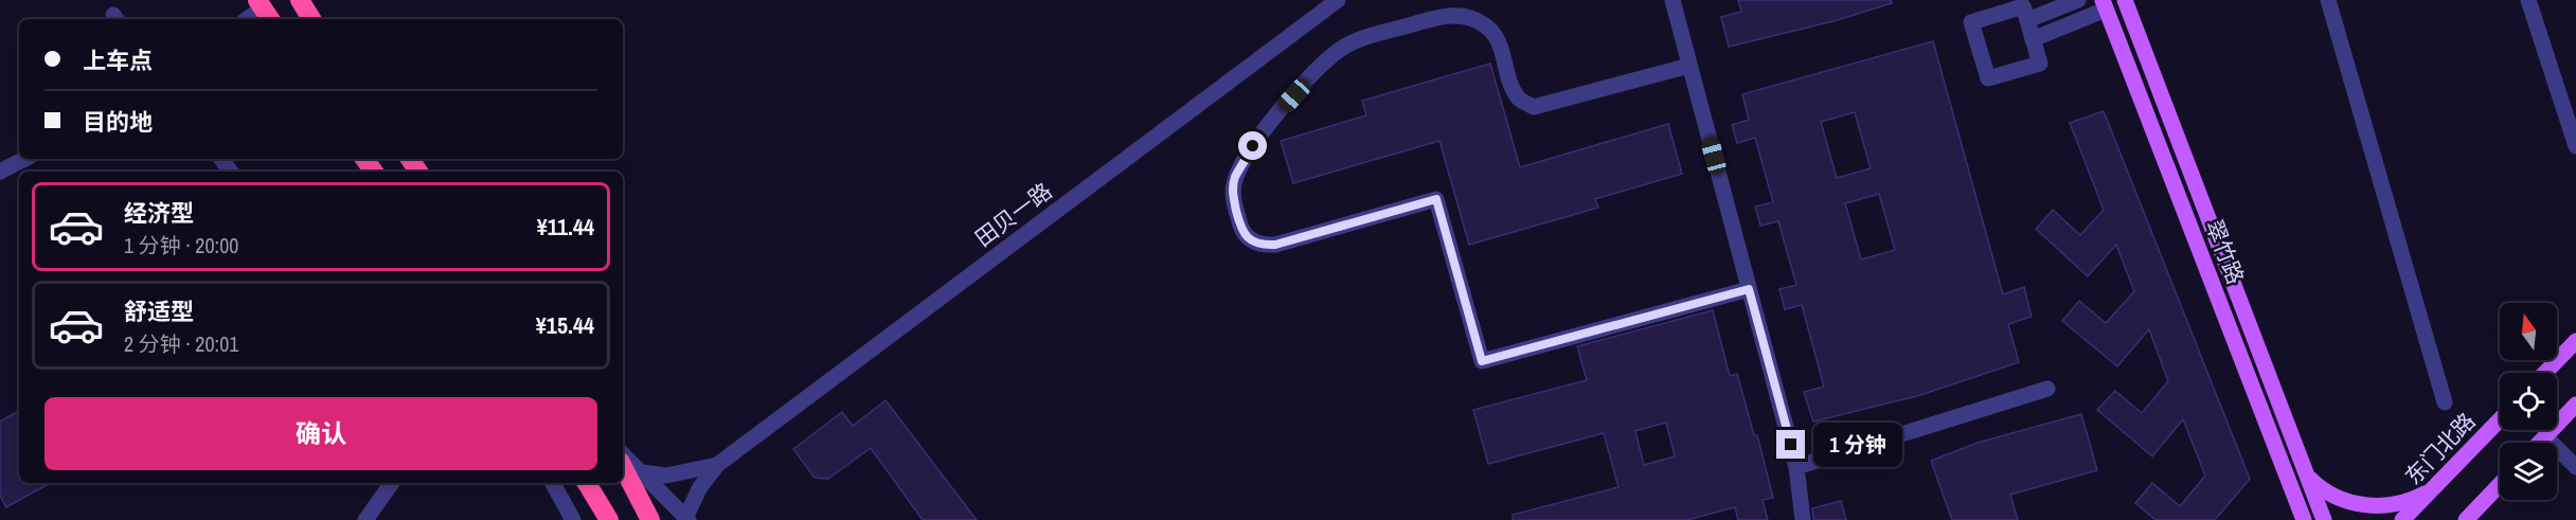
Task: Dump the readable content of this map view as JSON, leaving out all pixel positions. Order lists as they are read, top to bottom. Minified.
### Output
{"streets":{"main road":["翠竹路","东门北路"],"street":["田贝一路"]},"north":"top","page":{"banner":["上车点","目的地"],"list":[{"name":"经济型","note":"1 分钟 · 20:00","value":"¥11.44"},{"name":"舒适型","note":"2 分钟 · 20:01","value":"¥15.44"}],"buttons":"确认","bubble":"1 分钟"}}
